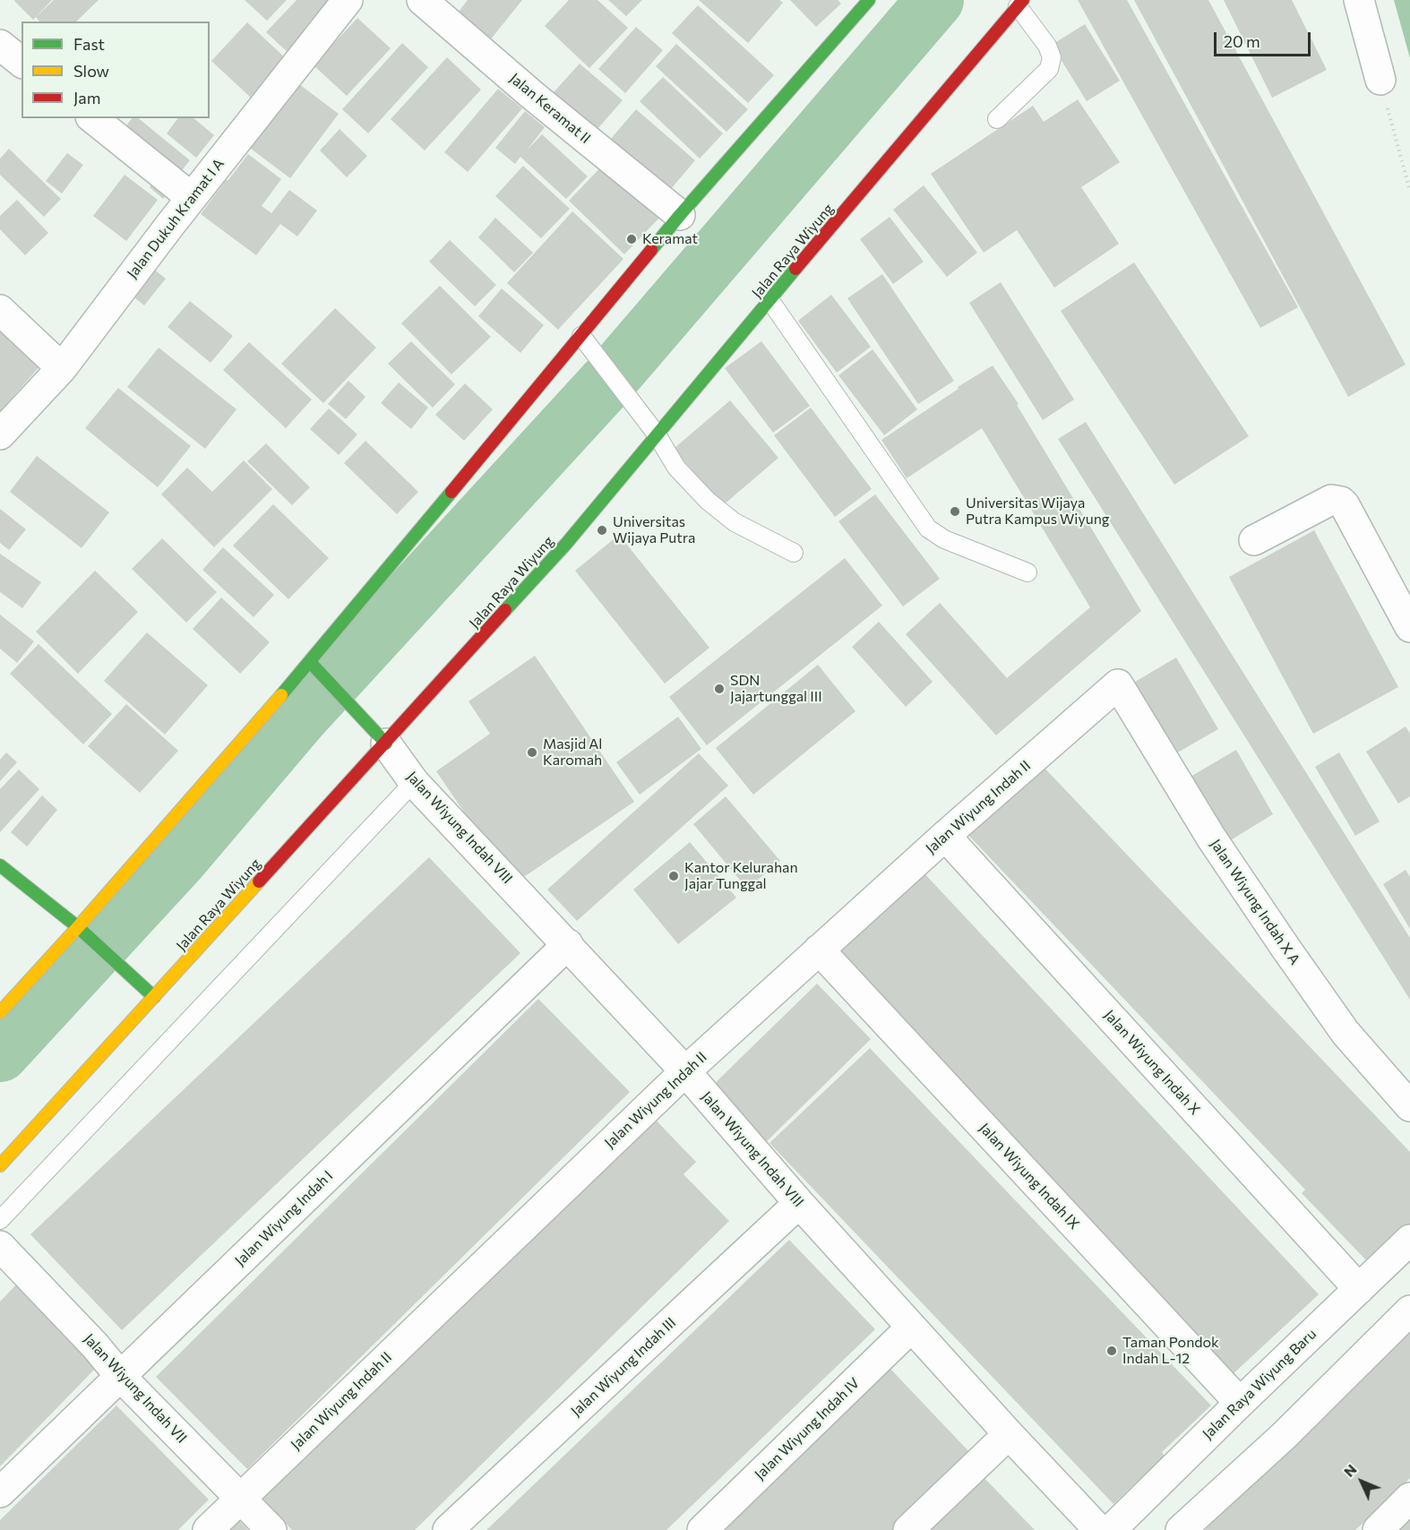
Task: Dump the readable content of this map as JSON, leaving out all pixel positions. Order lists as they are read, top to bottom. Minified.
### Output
{"streets":{"main road":["Jalan Raya Wiyung"],"street":["Jalan Keramat II","Jalan Dukuh Kramat I A","Jalan Wiyung Indah II","Jalan Wiyung Indah VIII","Jalan Wiyung Indah X A","Jalan Wiyung Indah X","Jalan Wiyung Indah IX","Jalan Wiyung Indah I","Jalan Wiyung Indah III","Jalan Raya Wiyung Baru","Jalan Wiyung Indah VII","Jalan Wiyung Indah IV"]},"crossings":[["Jalan Raya Wiyung","Jalan Wiyung Indah VIII"],["Jalan Wiyung Indah II","Jalan Wiyung Indah VIII"],["Jalan Wiyung Indah II","Jalan Wiyung Indah X A"],["Jalan Wiyung Indah II","Jalan Wiyung Indah X"],["Jalan Wiyung Indah II","Jalan Wiyung Indah IX"],["Jalan Wiyung Indah II","Jalan Wiyung Indah VII"],["Jalan Wiyung Indah VIII","Jalan Wiyung Indah I"],["Jalan Wiyung Indah VIII","Jalan Wiyung Indah III"],["Jalan Wiyung Indah VIII","Jalan Wiyung Indah IV"],["Jalan Wiyung Indah X","Jalan Raya Wiyung Baru"],["Jalan Wiyung Indah IX","Jalan Raya Wiyung Baru"],["Jalan Wiyung Indah I","Jalan Wiyung Indah VII"]],"places":["Keramat","Universitas Wijaya Putra Kampus Wiyung","Universitas Wijaya Putra","SDN Jajartunggal III","Masjid Al Karomah","Kantor Kelurahan Jajar Tunggal","Taman Pondok Indah L-12"],"legend":["Fast","Slow","Jam"],"scale_bar":"20 m","north":"top left"}
